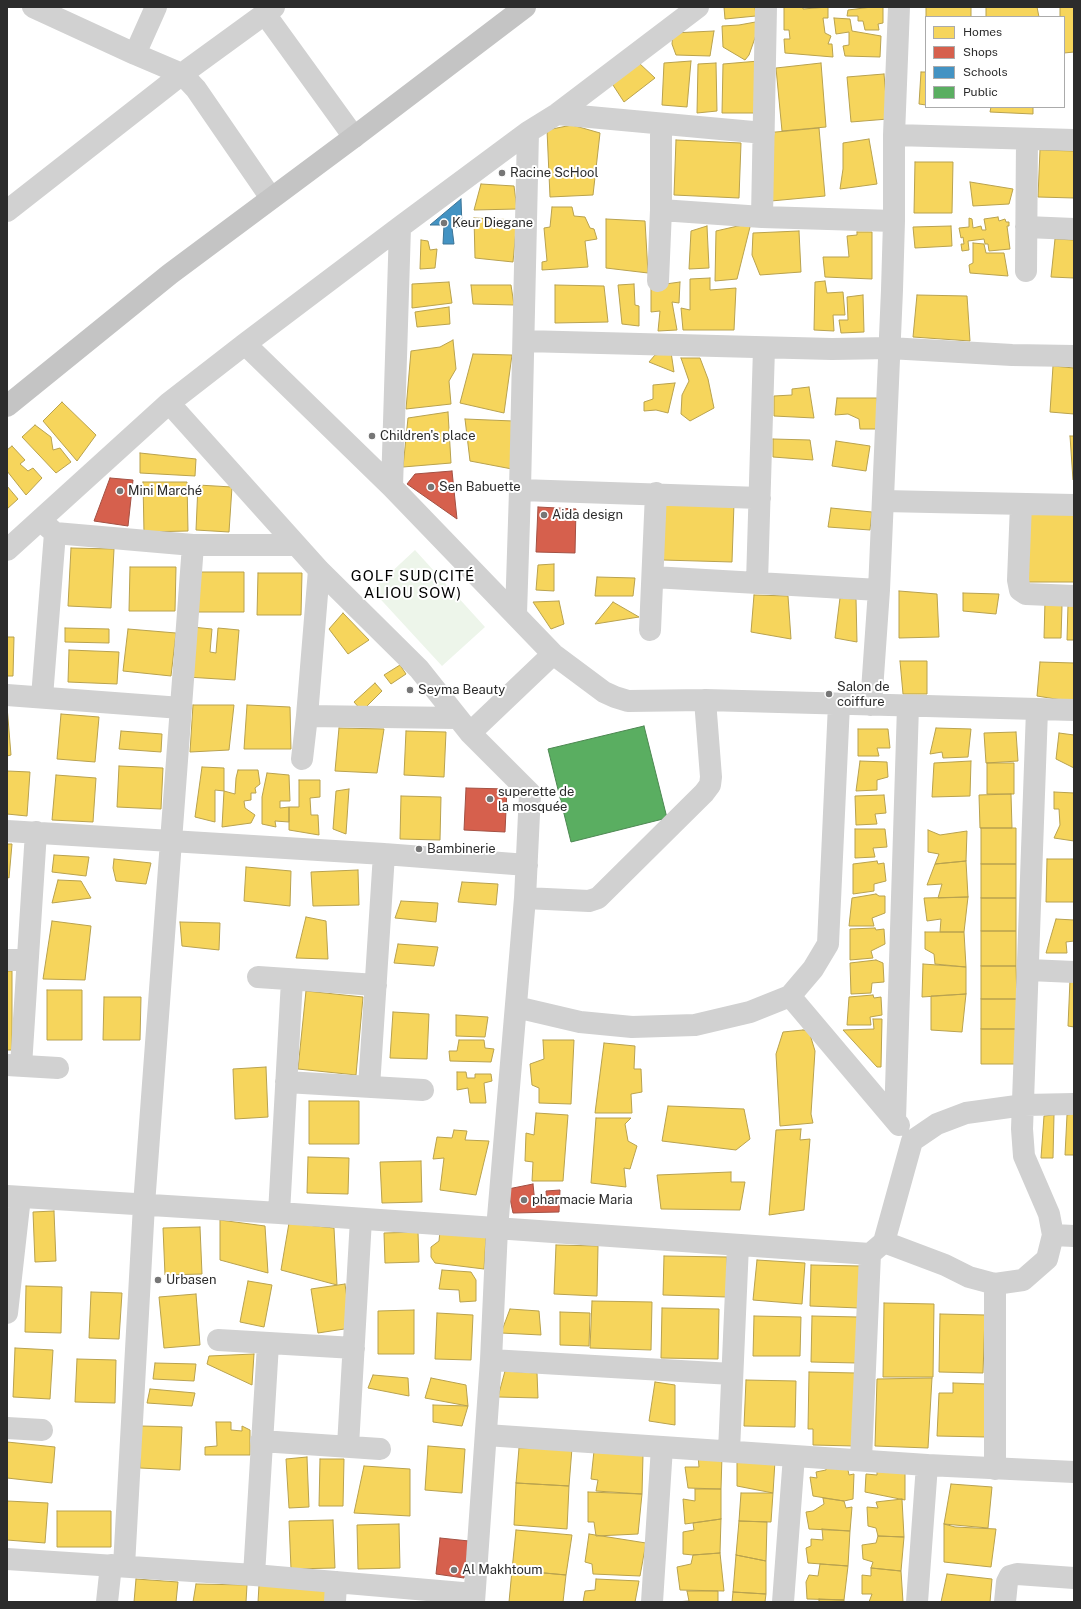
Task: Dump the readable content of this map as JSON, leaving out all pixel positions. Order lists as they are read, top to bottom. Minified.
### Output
{"districts":["GOLF SUD(CITÉ ALIOU SOW)"],"places":["Racine ScHool","Keur Diegane","Children's place","Sen Babuette","Mini Marché","Aida design","Seyma Beauty","Salon de coiffure","superette de la mosquée","Bambinerie","pharmacie Maria","Urbasen","Al Makhtoum"],"legend":["Homes","Shops","Schools","Public"]}
